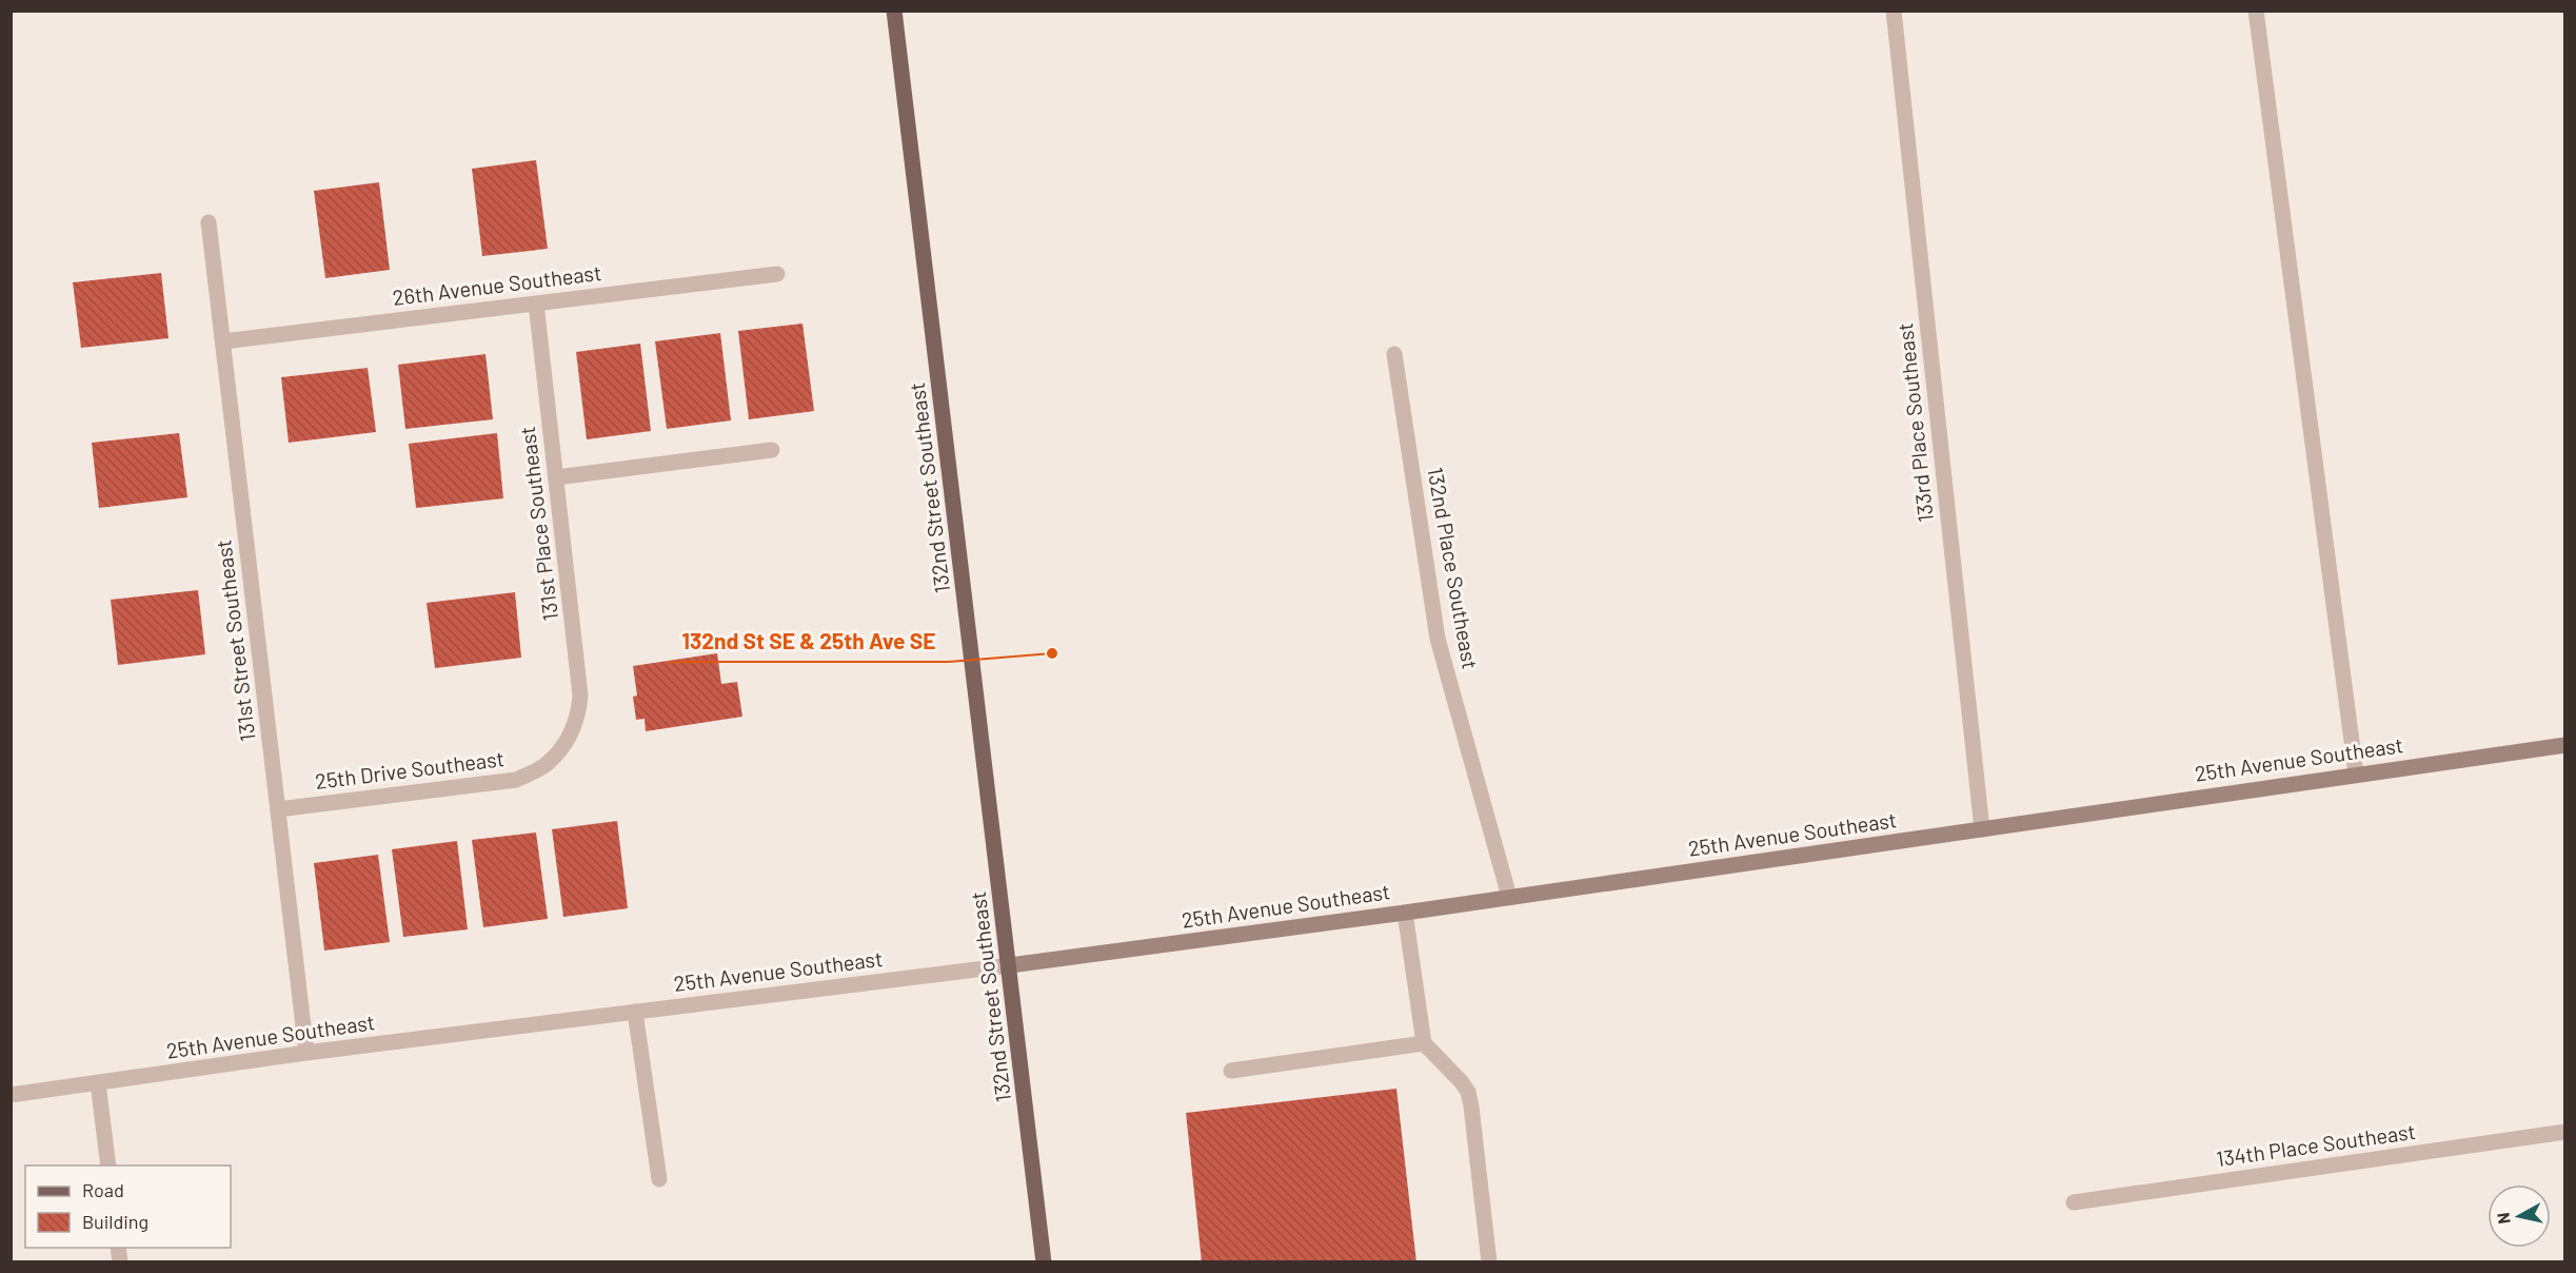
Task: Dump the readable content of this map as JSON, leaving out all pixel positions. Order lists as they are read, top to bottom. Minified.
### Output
{"streets":{"main road":["132nd Street Southeast"],"street":["26th Avenue Southeast","133rd Place Southeast","131st Place Southeast","132nd Place Southeast","131st Street Southeast","25th Avenue Southeast","25th Drive Southeast","134th Place Southeast"]},"crossings":[["26th Avenue Southeast","131st Place Southeast"],["26th Avenue Southeast","131st Street Southeast"],["133rd Place Southeast","25th Avenue Southeast"],["132nd Street Southeast","25th Avenue Southeast"],["131st Place Southeast","25th Drive Southeast"],["132nd Place Southeast","25th Avenue Southeast"],["131st Street Southeast","25th Avenue Southeast"],["131st Street Southeast","25th Drive Southeast"]],"places":["132nd St SE & 25th Ave SE"],"legend":["Road","Building"],"north":"left"}
